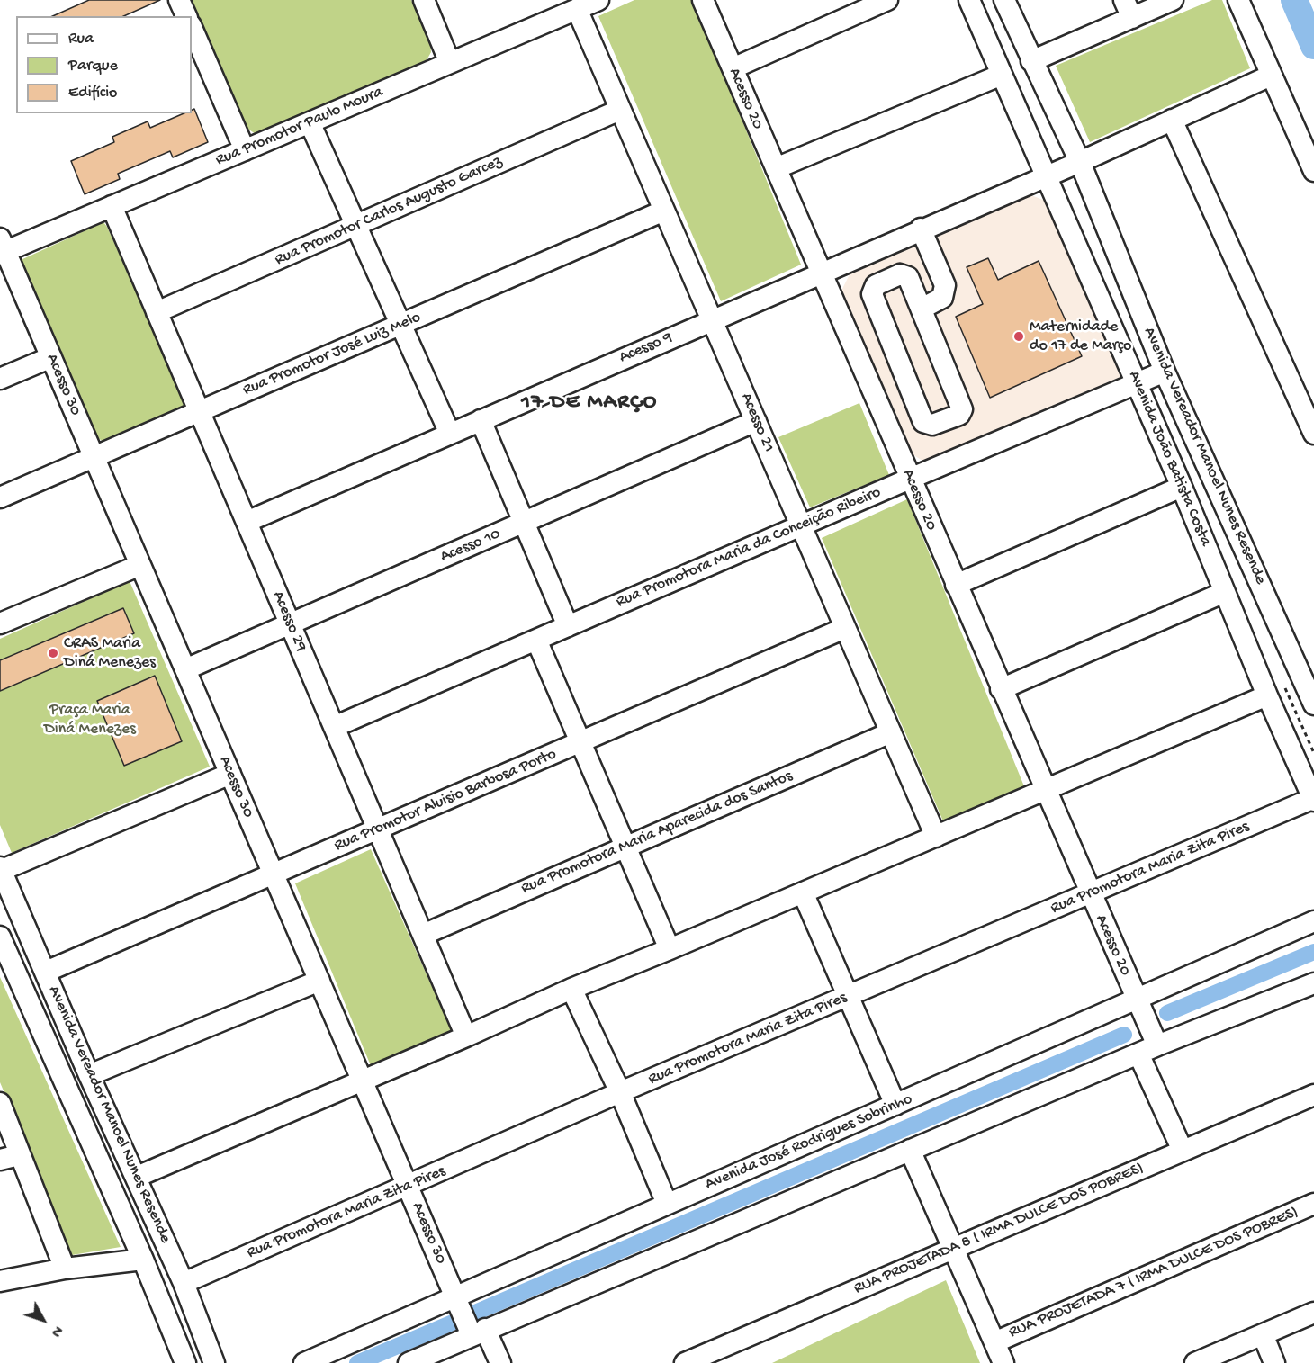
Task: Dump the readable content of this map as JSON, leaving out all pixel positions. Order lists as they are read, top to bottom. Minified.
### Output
{"streets":{"street":["Acesso 20","Rua Promotor Paulo Moura","Rua Promotor Carlos Augusto Garcez","Acesso 9","Rua Promotor José Luiz Melo","Acesso 30","Acesso 21","Avenida Vereador Manoel Nunes Resende","Avenida João Batista Costa","Acesso 10","Rua Promotora Maria da Conceição Ribeiro","Acesso 29","Rua Promotor Aluisio Barbosa Porto","Rua Promotora Maria Aparecida dos Santos","Rua Promotora Maria Zita Pires","Avenida José Rodrigues Sobrinho","RUA PROJETADA 8 ( IRMA DULCE DOS POBRES)","RUA PROJETADA 7 ( IRMA DULCE DOS POBRES)"]},"crossings":[["Acesso 20","Acesso 9"],["Acesso 20","Rua Promotora Maria da Conceição Ribeiro"],["Acesso 20","Rua Promotora Maria Zita Pires"],["Acesso 20","Avenida José Rodrigues Sobrinho"],["Rua Promotor Paulo Moura","Acesso 30"],["Rua Promotor Paulo Moura","Acesso 21"],["Rua Promotor Paulo Moura","Acesso 29"],["Rua Promotor Carlos Augusto Garcez","Acesso 21"],["Rua Promotor Carlos Augusto Garcez","Acesso 29"],["Acesso 9","Acesso 21"],["Acesso 9","Avenida Vereador Manoel Nunes Resende"],["Acesso 9","Avenida João Batista Costa"],["Acesso 9","Acesso 29"],["Rua Promotor José Luiz Melo","Acesso 30"],["Rua Promotor José Luiz Melo","Acesso 21"],["Rua Promotor José Luiz Melo","Acesso 29"],["Acesso 30","Acesso 10"],["Acesso 30","Rua Promotor Aluisio Barbosa Porto"],["Acesso 30","Rua Promotora Maria Zita Pires"],["Acesso 30","Avenida José Rodrigues Sobrinho"],["Acesso 21","Acesso 10"],["Acesso 21","Rua Promotora Maria da Conceição Ribeiro"],["Acesso 21","Rua Promotor Aluisio Barbosa Porto"],["Acesso 21","Rua Promotora Maria Aparecida dos Santos"],["Avenida Vereador Manoel Nunes Resende","Rua Promotora Maria da Conceição Ribeiro"],["Avenida Vereador Manoel Nunes Resende","Rua Promotor Aluisio Barbosa Porto"],["Avenida Vereador Manoel Nunes Resende","Rua Promotora Maria Zita Pires"],["Avenida João Batista Costa","Rua Promotora Maria da Conceição Ribeiro"],["Avenida João Batista Costa","Rua Promotora Maria Zita Pires"],["Acesso 10","Acesso 29"],["Rua Promotora Maria da Conceição Ribeiro","Acesso 29"],["Acesso 29","Rua Promotor Aluisio Barbosa Porto"],["Acesso 29","Rua Promotora Maria Aparecida dos Santos"]],"districts":["17 DE MARÇO"],"parks":["Praça Maria Diná Menezes"],"places":["Maternidade do 17 de Março","CRAS Maria Diná Menezes"],"legend":["Rua","Parque","Edifício"],"north":"bottom right"}
